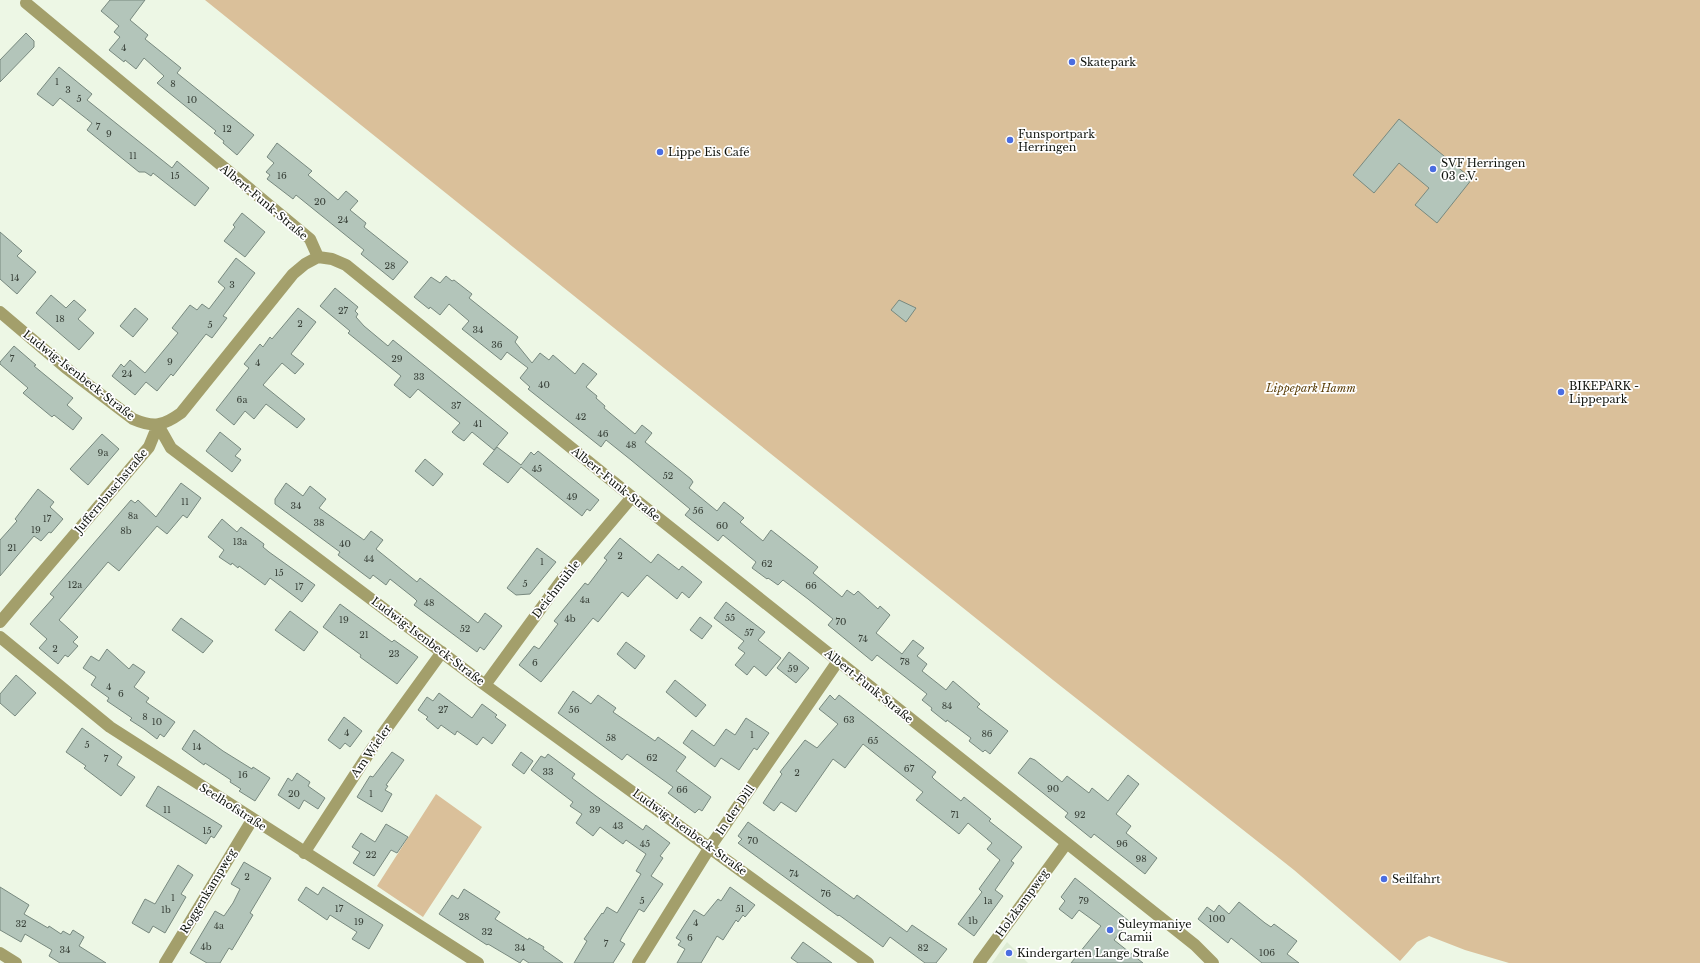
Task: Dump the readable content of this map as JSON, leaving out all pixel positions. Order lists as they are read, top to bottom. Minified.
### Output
{"streets":{"street":["Albert-Funk-Straße","Ludwig-Isenbeck-Straße","Juffernbuschstraße","Deichmühle","Am Wieler","Seelhofstraße","In der Dill","Roggenkampweg","Holzkampweg"]},"crossings":[["Albert-Funk-Straße","Deichmühle"],["Albert-Funk-Straße","In der Dill"],["Albert-Funk-Straße","Holzkampweg"],["Ludwig-Isenbeck-Straße","Juffernbuschstraße"],["Ludwig-Isenbeck-Straße","Deichmühle"],["Ludwig-Isenbeck-Straße","Am Wieler"],["Ludwig-Isenbeck-Straße","In der Dill"],["Am Wieler","Seelhofstraße"],["Seelhofstraße","Roggenkampweg"]],"parks":["Lippepark Hamm"],"places":["Skatepark","Funsportpark Herringen","Lippe Eis Café","SVF Herringen 03 e.V.","BIKEPARK - Lippepark","Seilfahrt","Suleymaniye Camii","Kindergarten Lange Straße"],"house_numbers":["4","1","8","3","5","10","7","12","9","11","15","16","20","24","28","14","3","27","18","2","5","34","36","7","29","9","4","24","33","40","6a","37","42","41","46","48","9a","45","52","49","11","34","56","8a","17","38","60","19","8b","13a","40","21","2","44","1","62","15","5","12a","66","17","4a","48","55","4b","19","70","52","57","21","74","2","23","78","6","59","4","6","84","27","56","8","63","10","4","86","1","58","65","5","14","62","7","67","33","2","16","90","66","20","1","11","39","71","92","43","15","70","45","96","22","98","74","2","76","1","5","1a","79","17","51","1b","28","100","1b","19","4","32","4a","32","6","7","4b","34","82","34","106"]}
